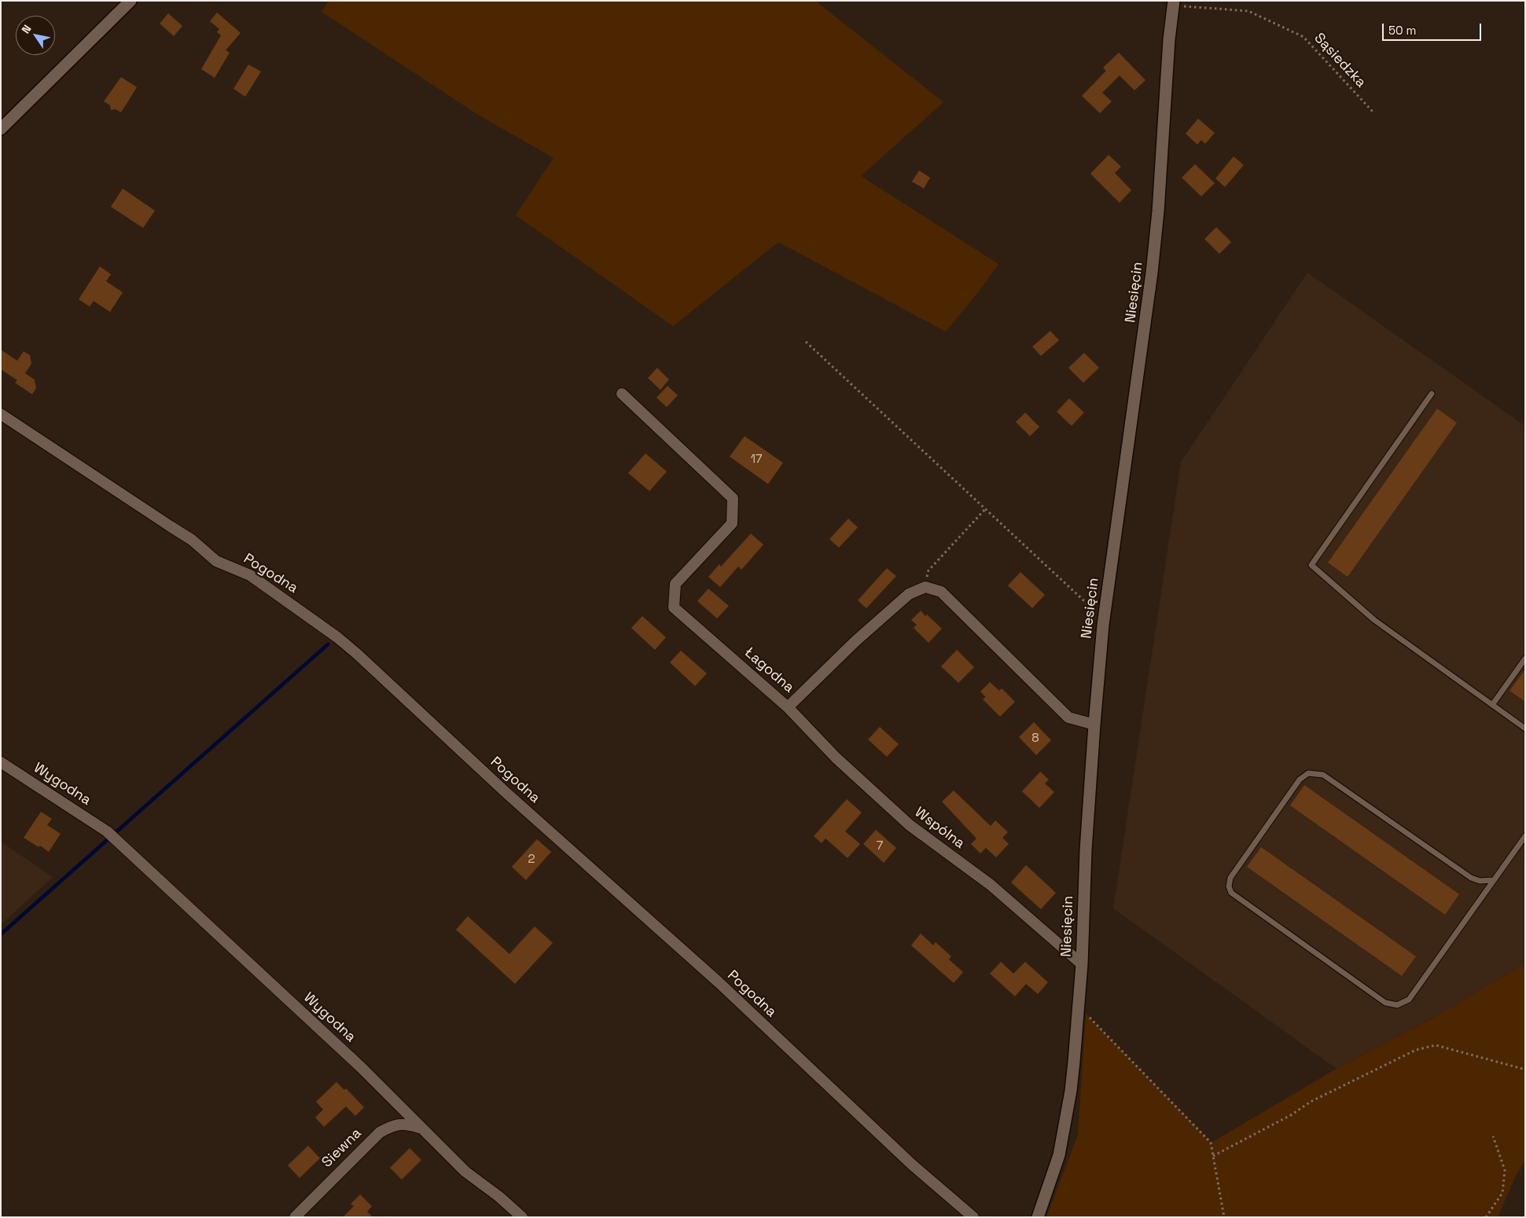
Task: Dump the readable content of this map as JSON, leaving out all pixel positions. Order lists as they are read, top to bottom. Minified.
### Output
{"streets":{"street":["Niesięcin","Pogodna","Łagodna","Wygodna","Wspólna","Siewna"],"path":["Sąsiedzka"]},"crossings":[["Sąsiedzka","Niesięcin"],["Niesięcin","Wspólna"],["Łagodna","Wspólna"],["Wygodna","Siewna"]],"house_numbers":["17","8","7","2"],"scale_bar":"50 m","north":"top left"}
